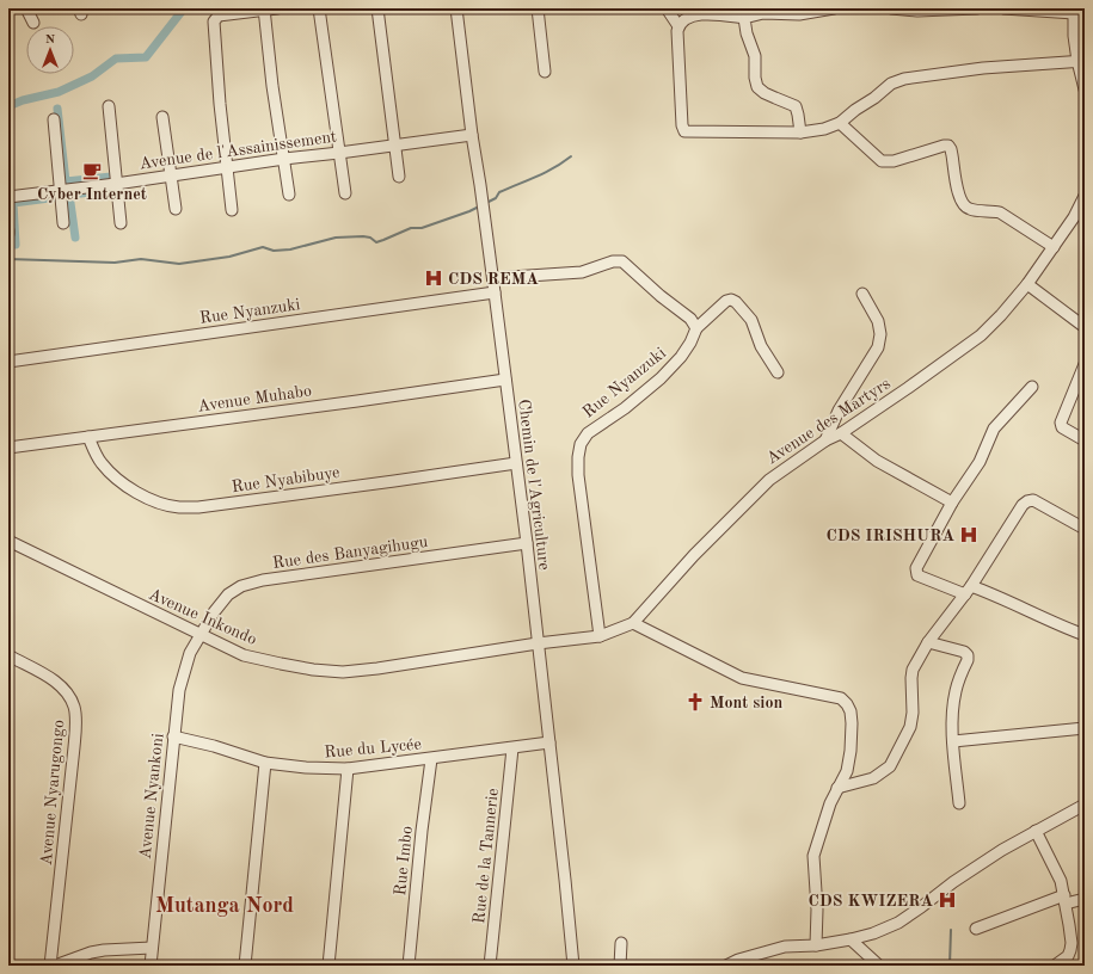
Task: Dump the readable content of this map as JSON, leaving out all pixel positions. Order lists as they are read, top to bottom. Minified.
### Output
{"streets":{"street":["Avenue de l'Assainissement","Rue Nyanzuki","Avenue Muhabo","Avenue des Martyrs","Rue Nyabibuye","Chemin de l'Agriculture","Rue des Banyagihugu","Avenue Inkondo","Rue du Lycée","Avenue Nyarugongo","Avenue Nyankoni","Rue de la Tannerie","Rue Imbo"]},"crossings":[["Avenue de l'Assainissement","Chemin de l'Agriculture"],["Rue Nyanzuki","Avenue des Martyrs"],["Rue Nyanzuki","Chemin de l'Agriculture"],["Avenue Muhabo","Rue Nyabibuye"],["Avenue Muhabo","Chemin de l'Agriculture"],["Avenue des Martyrs","Chemin de l'Agriculture"],["Avenue des Martyrs","Avenue Inkondo"],["Rue Nyabibuye","Chemin de l'Agriculture"],["Chemin de l'Agriculture","Rue des Banyagihugu"],["Chemin de l'Agriculture","Avenue Inkondo"],["Chemin de l'Agriculture","Rue du Lycée"],["Rue des Banyagihugu","Avenue Inkondo"],["Rue des Banyagihugu","Avenue Nyankoni"],["Avenue Inkondo","Avenue Nyankoni"],["Rue du Lycée","Avenue Nyankoni"],["Rue du Lycée","Rue de la Tannerie"],["Rue du Lycée","Rue Imbo"]],"districts":["Mutanga Nord"],"places":{"cafe":["Cyber Internet"],"hospital":["CDS REMA","CDS IRISHURA","CDS KWIZERA"],"church":["Mont sion"]},"north":"top"}
